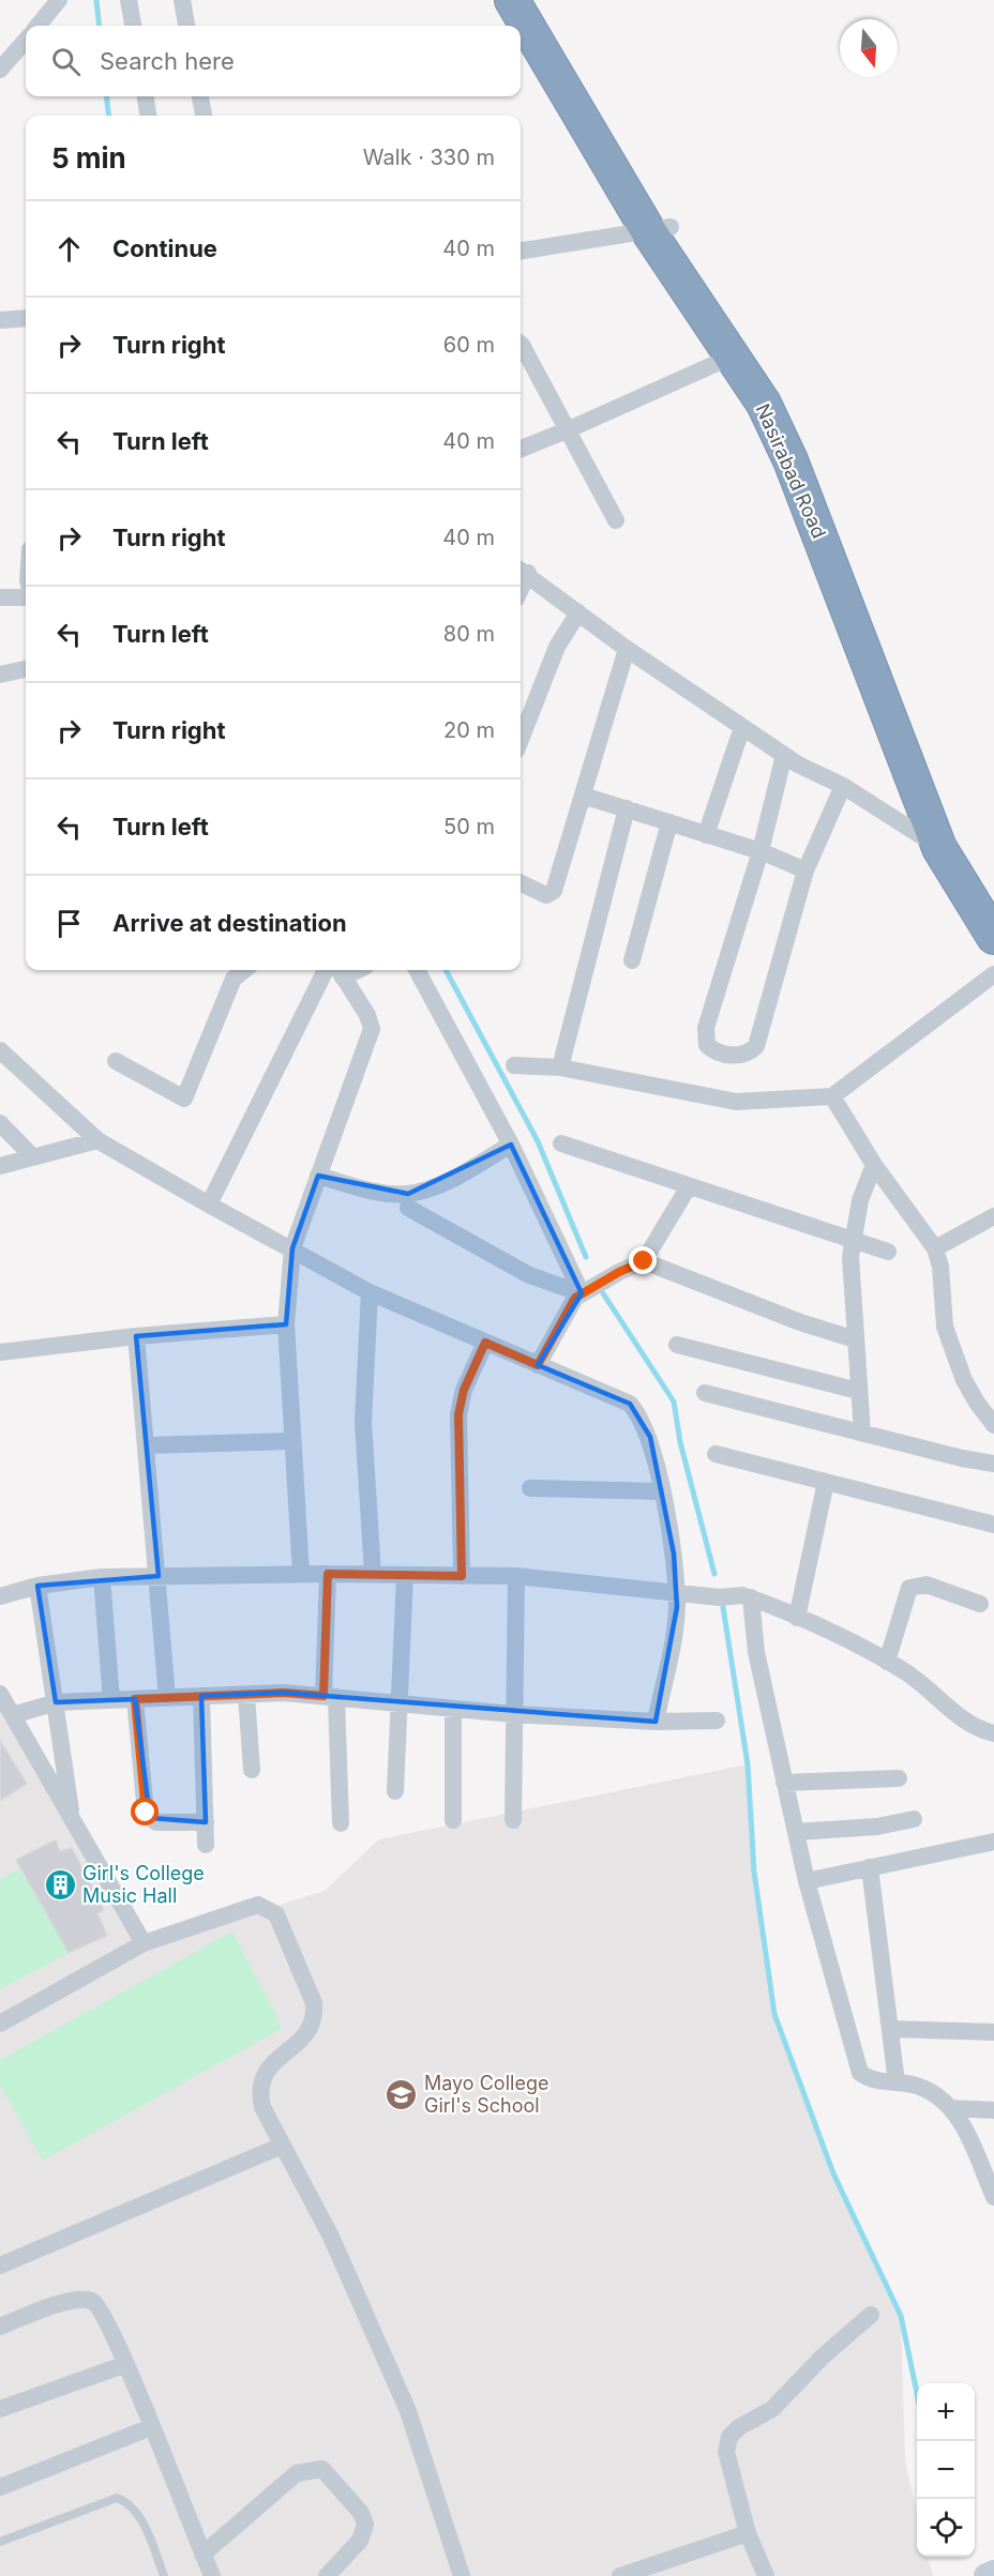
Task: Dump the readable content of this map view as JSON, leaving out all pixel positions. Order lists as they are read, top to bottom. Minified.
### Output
{"streets":{"highway":["Nasirabad Road"]},"places":{"building":["Girl's College Music Hall"],"school or university":["Mayo College Girl's School"]},"north":"bottom","page":{"search":"Search here","heading":["5 min","Walk · 330 m"],"list":[["Continue","40 m"],["Turn right","60 m"],["Turn left","40 m"],["Turn right","40 m"],["Turn left","80 m"],["Turn right","20 m"],["Turn left","50 m"],"Arrive at destination"],"map_buttons":["+","−"]}}
